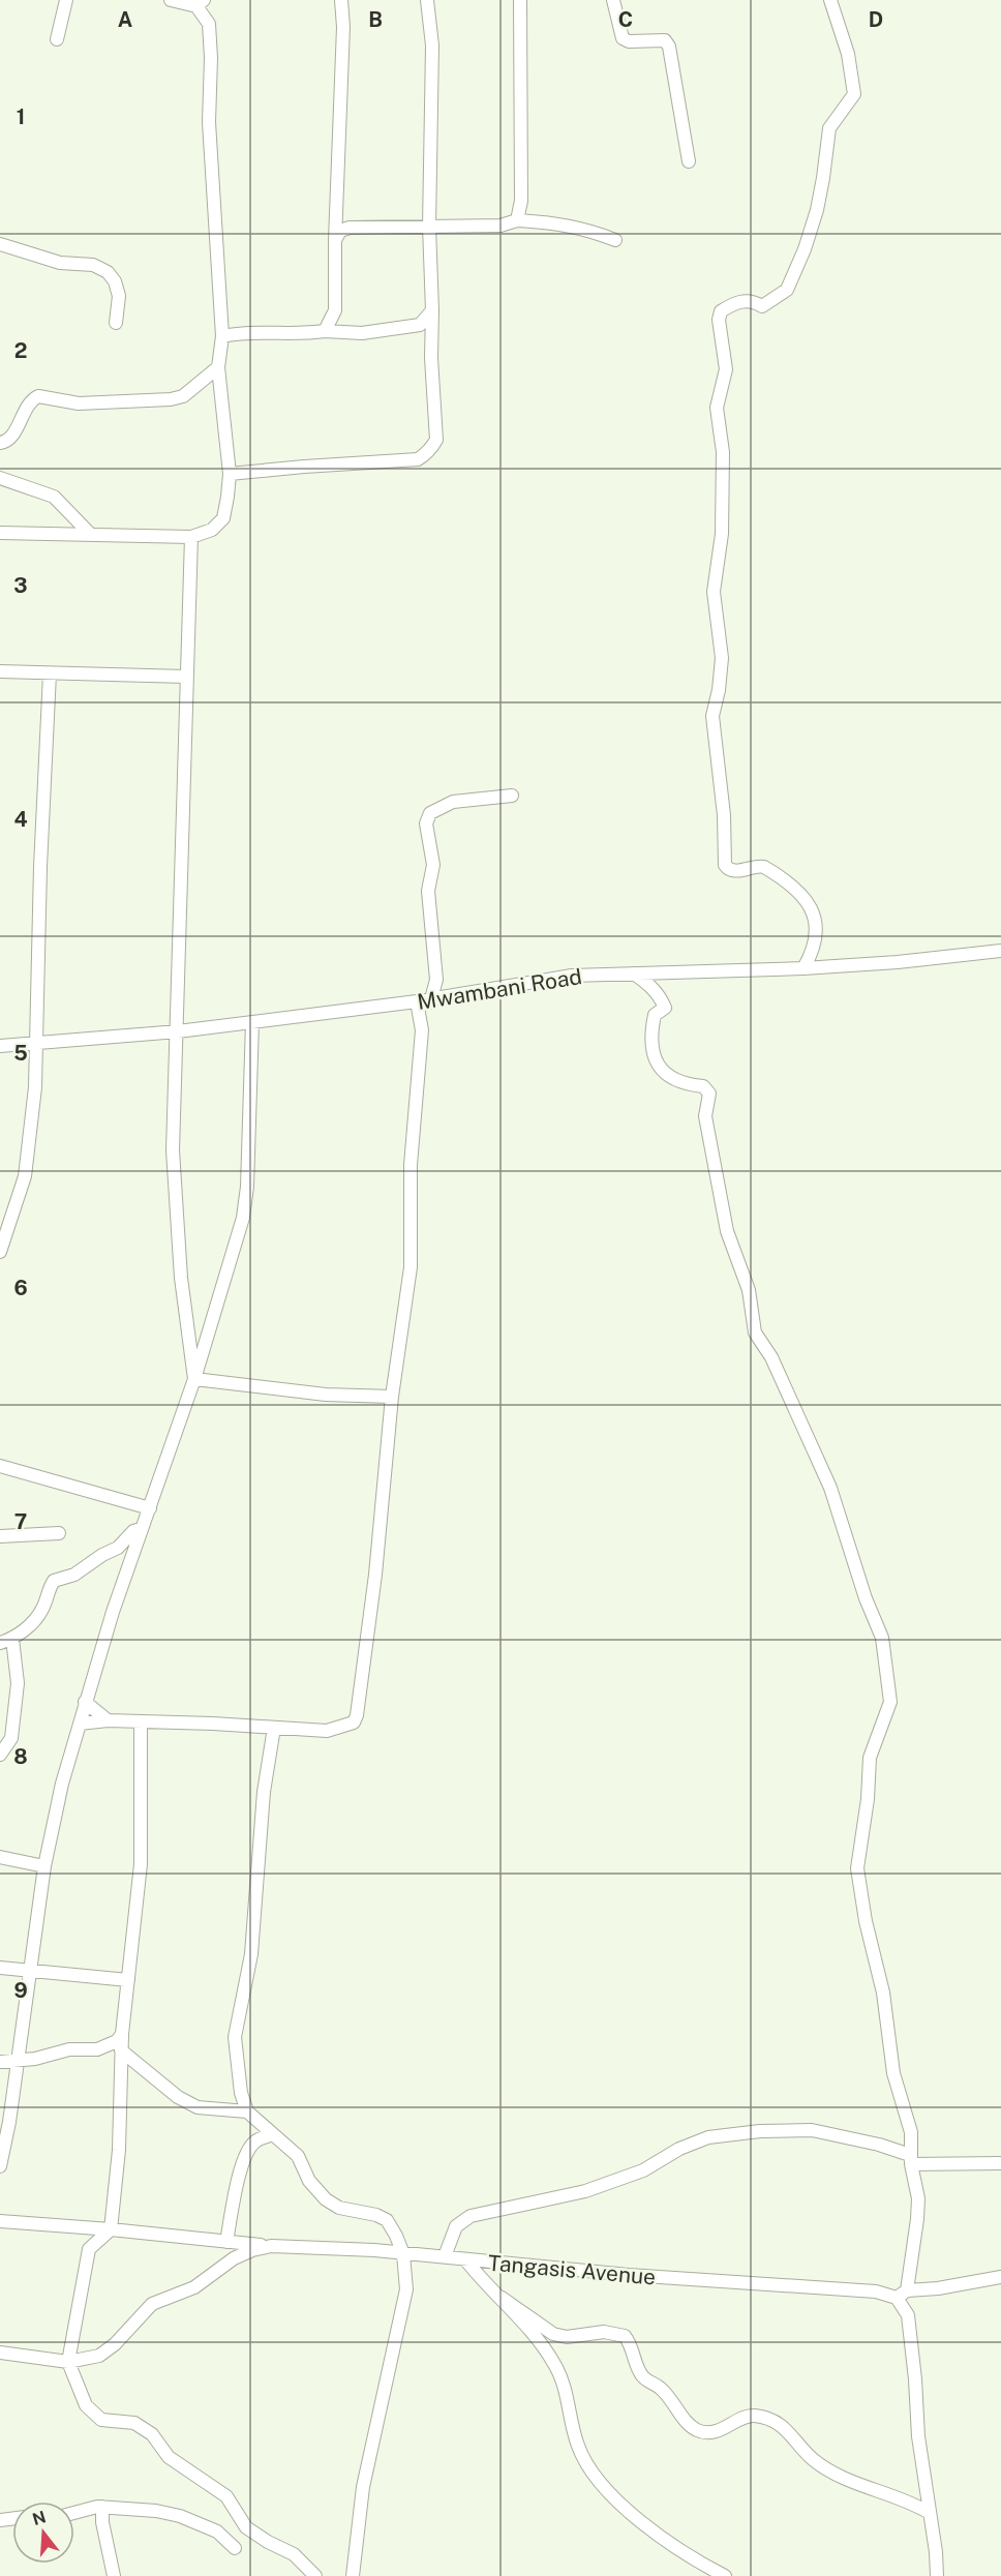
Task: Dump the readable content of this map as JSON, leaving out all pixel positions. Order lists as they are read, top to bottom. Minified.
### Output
{"streets":{"street":["Mwambani Road","Tangasis Avenue"]},"north":"top","grid":{"columns":["A","B","C","D"],"rows":["1","2","3","4","5","6","7","8","9"]}}
